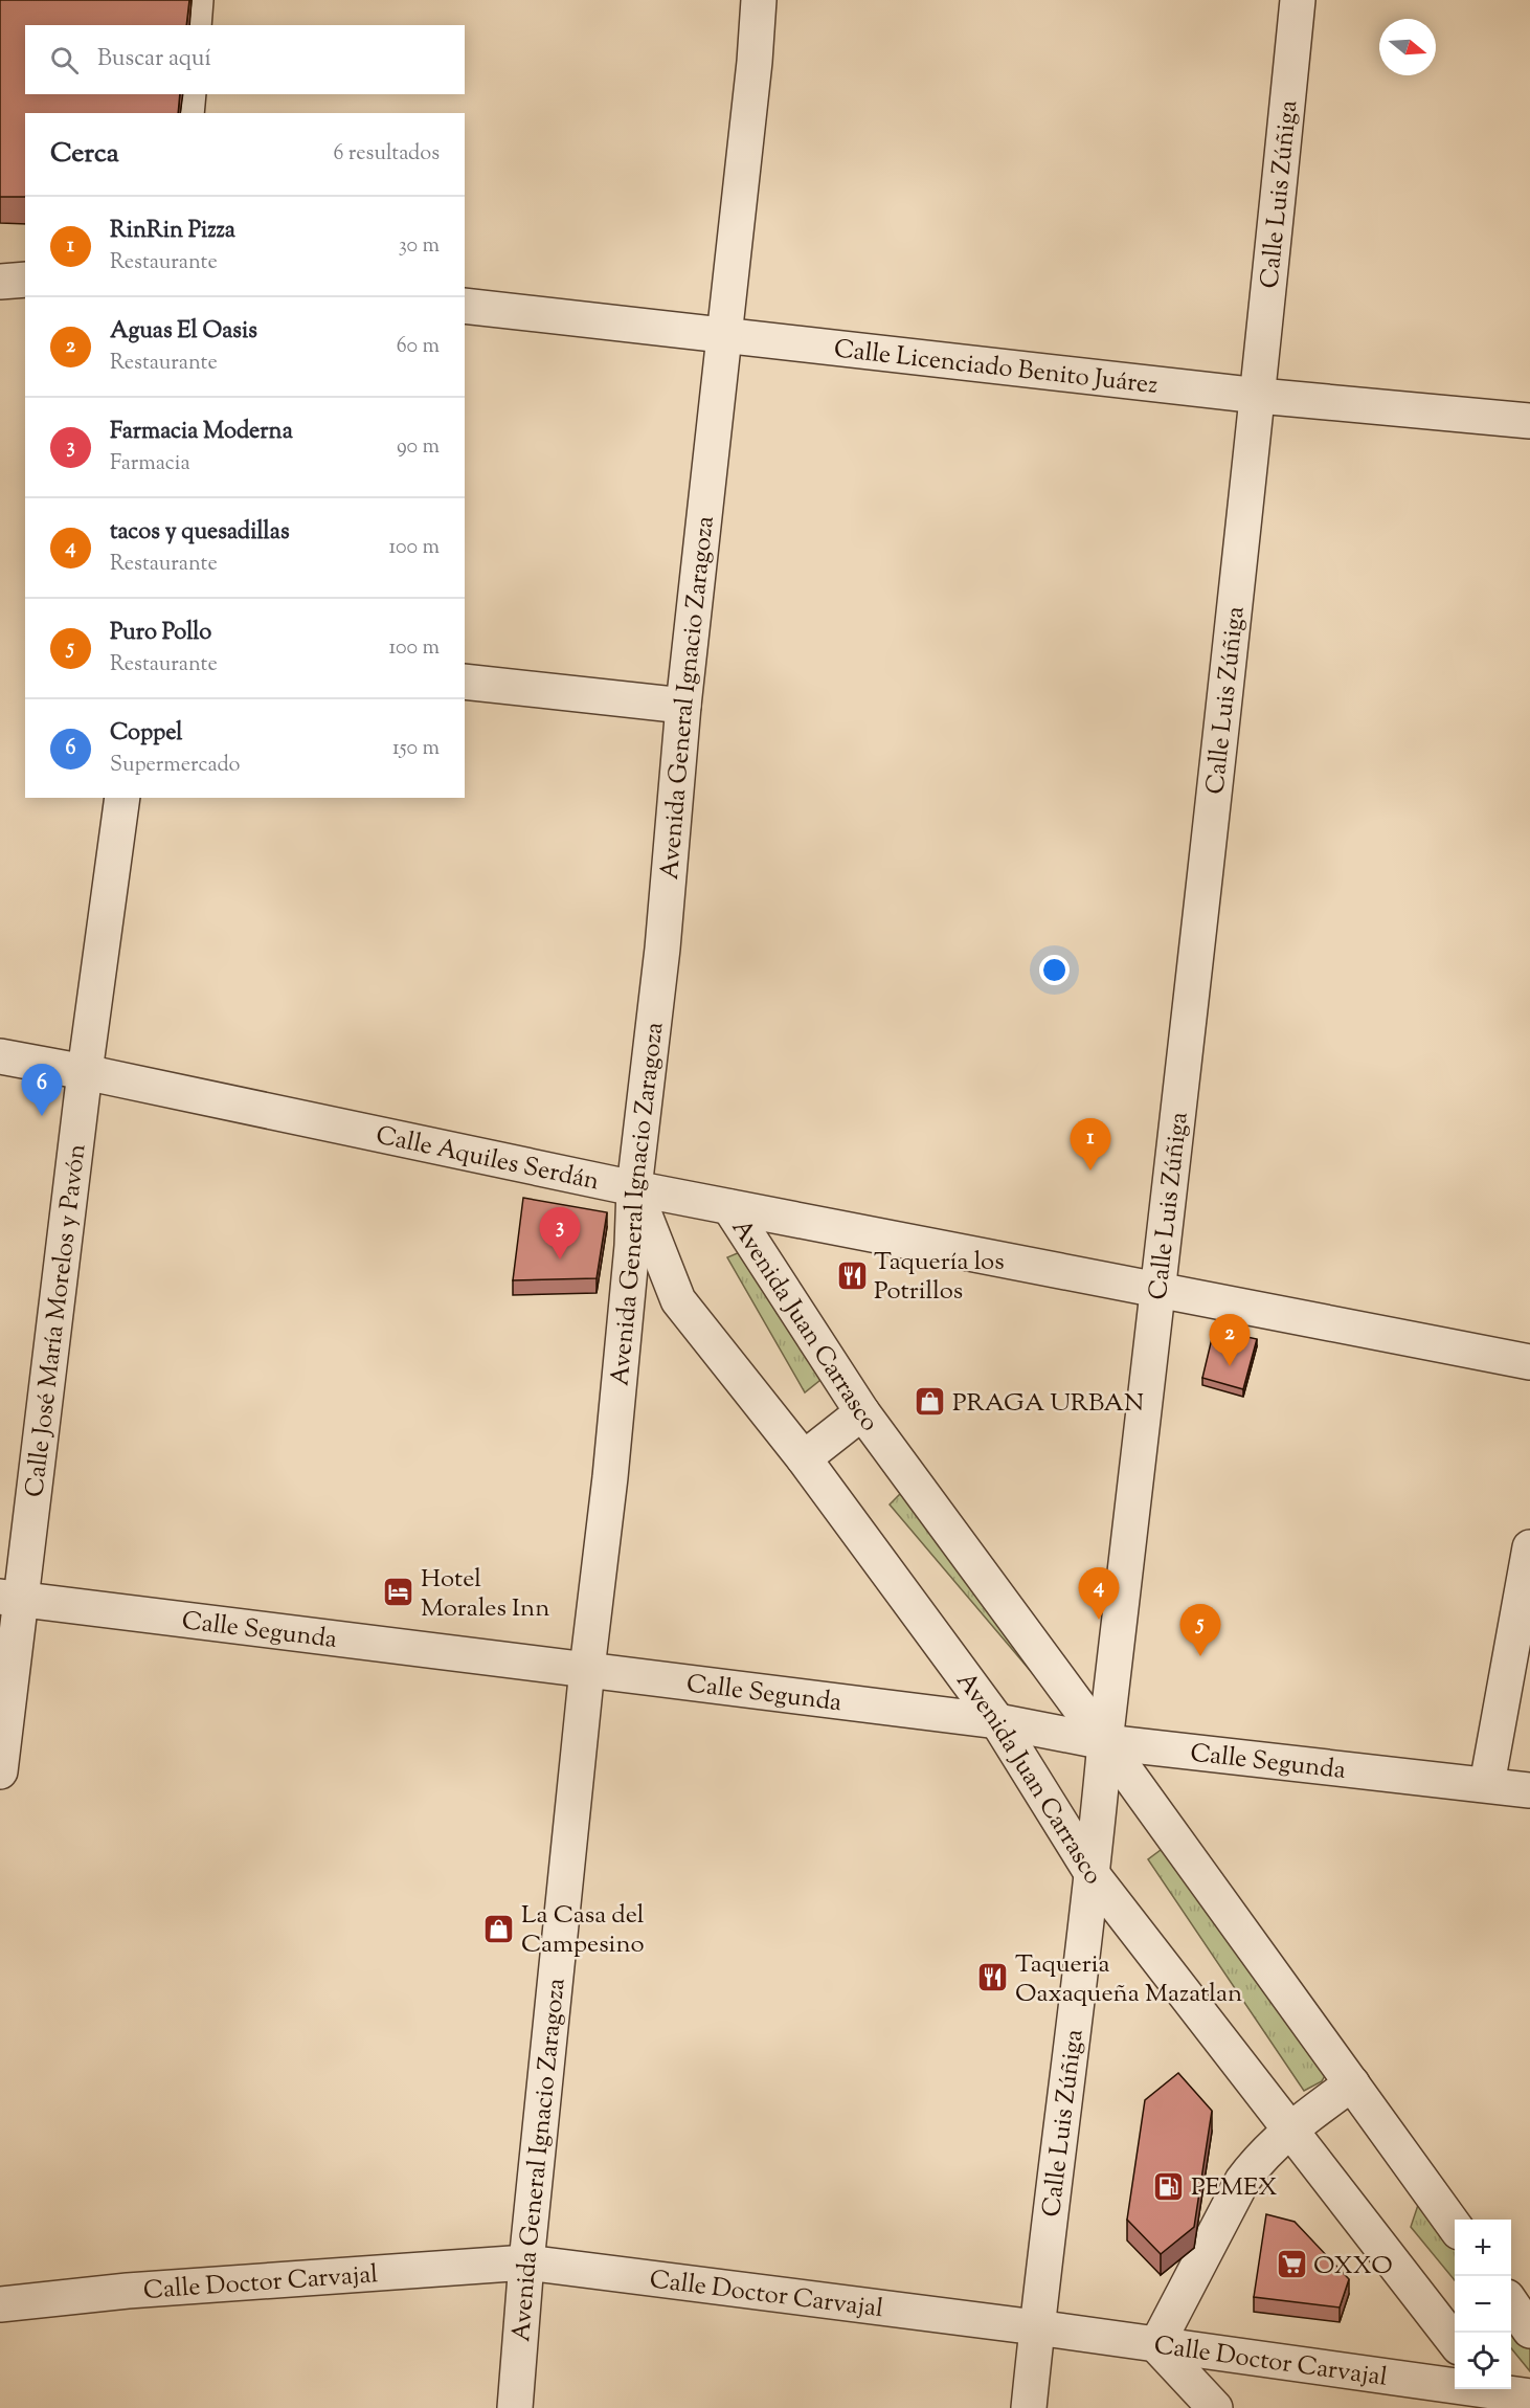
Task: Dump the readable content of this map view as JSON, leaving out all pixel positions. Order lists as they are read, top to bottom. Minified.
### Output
{"streets":{"street":["Calle Luis Zúñiga","Calle Licenciado Benito Juárez","Avenida General Ignacio Zaragoza","Calle Aquiles Serdán","Calle José María Morelos y Pavón","Avenida Juan Carrasco","Calle Segunda","Calle Doctor Carvajal"]},"crossings":[["Calle Luis Zúñiga","Calle Licenciado Benito Juárez"],["Calle Luis Zúñiga","Calle Aquiles Serdán"],["Calle Luis Zúñiga","Avenida Juan Carrasco"],["Calle Luis Zúñiga","Calle Segunda"],["Calle Luis Zúñiga","Calle Doctor Carvajal"],["Calle Licenciado Benito Juárez","Avenida General Ignacio Zaragoza"],["Avenida General Ignacio Zaragoza","Calle Aquiles Serdán"],["Avenida General Ignacio Zaragoza","Avenida Juan Carrasco"],["Avenida General Ignacio Zaragoza","Calle Segunda"],["Avenida General Ignacio Zaragoza","Calle Doctor Carvajal"],["Calle Aquiles Serdán","Calle José María Morelos y Pavón"],["Calle Aquiles Serdán","Avenida Juan Carrasco"],["Calle José María Morelos y Pavón","Calle Segunda"],["Avenida Juan Carrasco","Calle Segunda"]],"places":{"restaurant":["Taquería los Potrillos","Taqueria Oaxaqueña Mazatlan"],"shop":["PRAGA URBAN","La Casa del Campesino"],"hotel":["Hotel Morales Inn"],"fuel station":["PEMEX"],"supermarket":["OXXO"]},"north":"right","page":{"search":"Buscar aquí","heading":["Cerca","6 resultados"],"list":[{"mark":"1","name":"RinRin Pizza","note":"Restaurante","value":"30 m"},{"mark":"2","name":"Aguas El Oasis","note":"Restaurante","value":"60 m"},{"mark":"3","name":"Farmacia Moderna","note":"Farmacia","value":"90 m"},{"mark":"4","name":"tacos y quesadillas","note":"Restaurante","value":"100 m"},{"mark":"5","name":"Puro Pollo","note":"Restaurante","value":"100 m"},{"mark":"6","name":"Coppel","note":"Supermercado","value":"150 m"}],"pins":["6","1","3","2","4","5"],"map_buttons":["+","−"]}}
